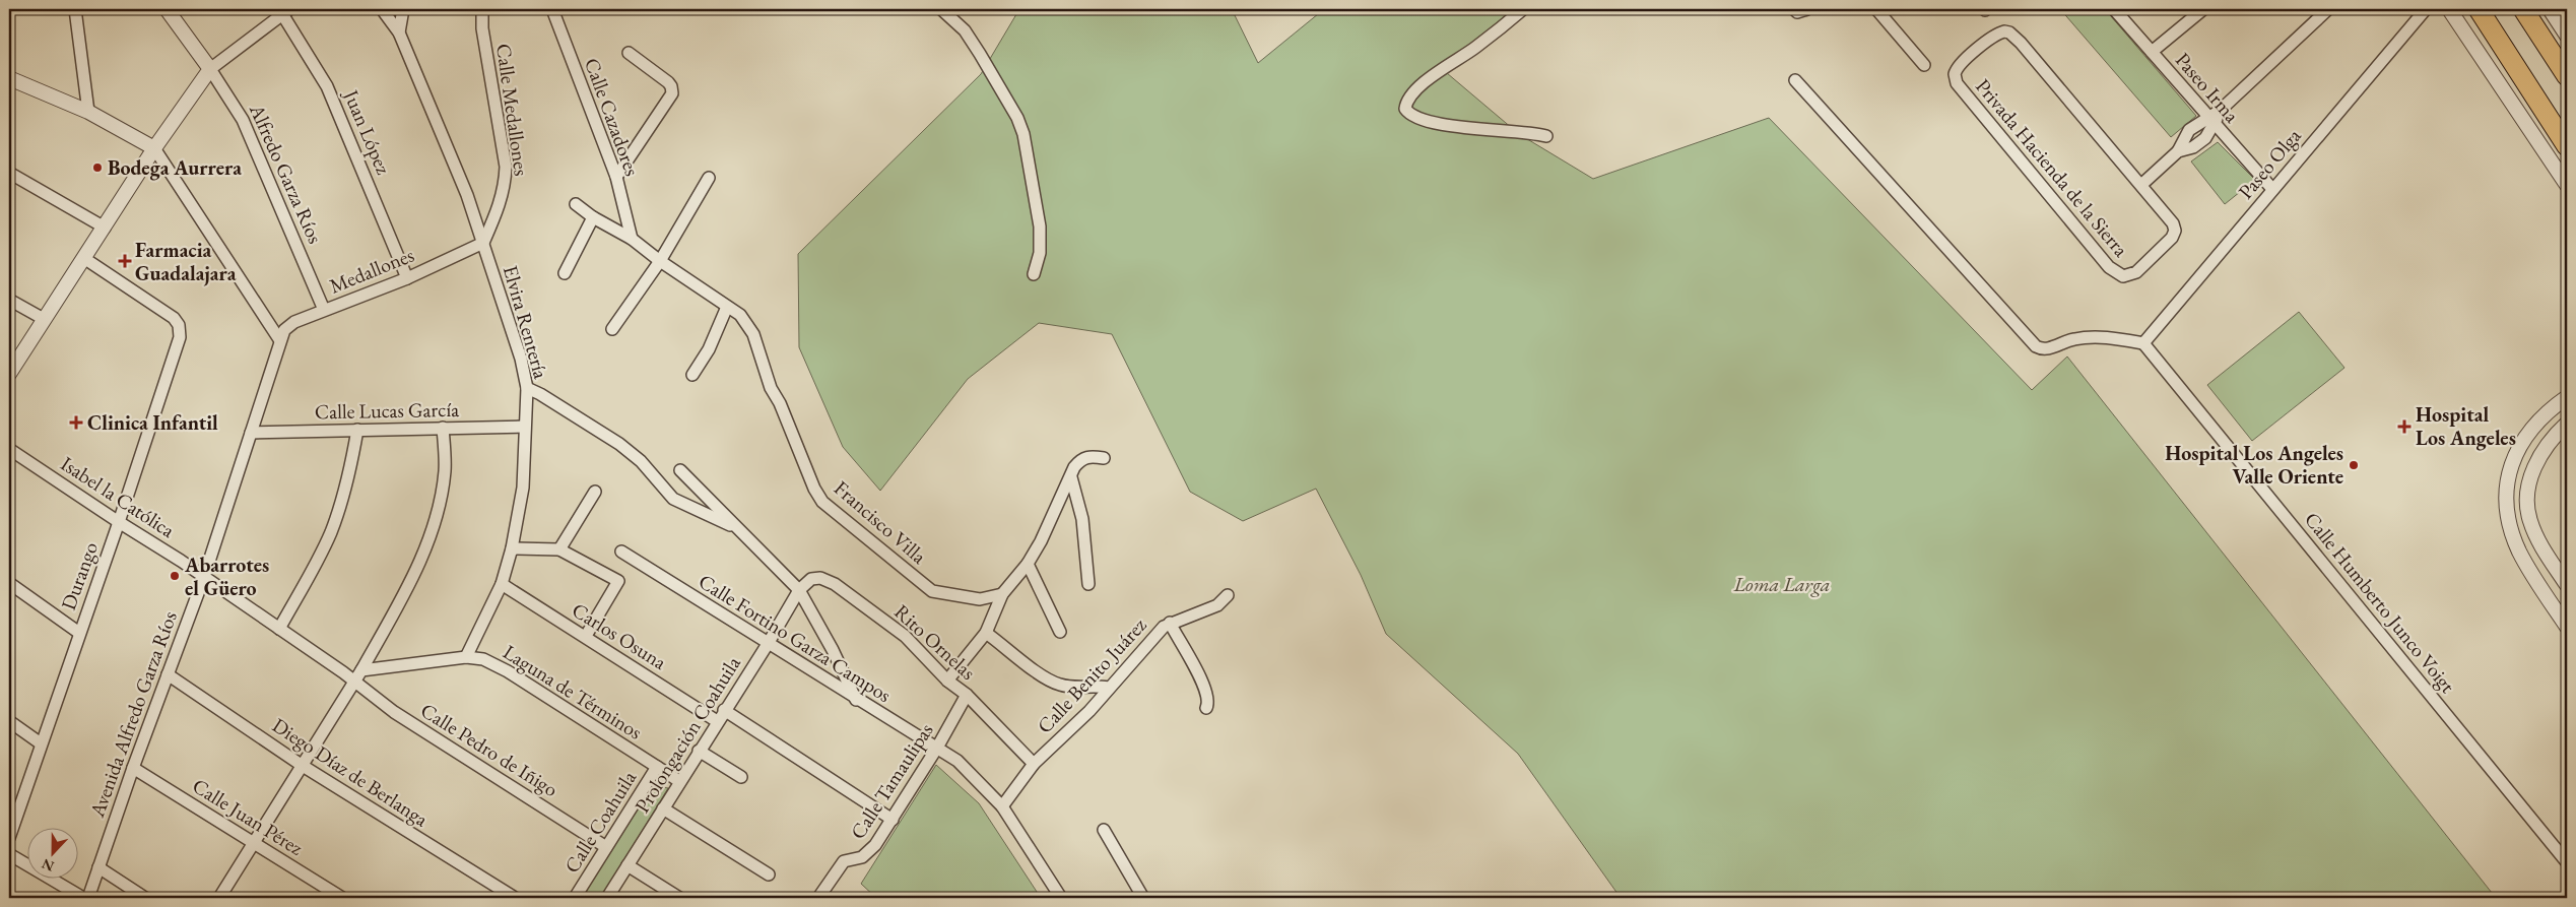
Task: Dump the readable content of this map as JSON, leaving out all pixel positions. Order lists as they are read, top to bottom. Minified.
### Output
{"streets":{"street":["Paseo Irma","Calle Medallones","Calle Cazadores","Juan López","Paseo Olga","Privada Hacienda de la Sierra","Alfredo Garza Ríos","Medallones","Elvira Rentería","Calle Lucas García","Isabel la Católica","Francisco Villa","Durango","Calle Humberto Junco Voigt","Carlos Osuna","Calle Fortino Garza Campos","Rito Ornelas","Calle Benito Juárez","Laguna de Términos","Avenida Alfredo Garza Ríos","Prolongación Coahuila","Calle Pedro de Iñigo","Diego Díaz de Berlanga","Calle Tamaulipas","Calle Juan Pérez","Calle Coahuila"]},"crossings":[["Paseo Irma","Paseo Olga"],["Calle Medallones","Medallones"],["Calle Medallones","Elvira Rentería"],["Juan López","Medallones"],["Paseo Olga","Calle Humberto Junco Voigt"],["Alfredo Garza Ríos","Medallones"],["Medallones","Elvira Rentería"],["Medallones","Avenida Alfredo Garza Ríos"],["Elvira Rentería","Calle Lucas García"],["Elvira Rentería","Carlos Osuna"],["Elvira Rentería","Laguna de Términos"],["Calle Lucas García","Avenida Alfredo Garza Ríos"],["Isabel la Católica","Durango"],["Isabel la Católica","Avenida Alfredo Garza Ríos"],["Isabel la Católica","Calle Pedro de Iñigo"],["Carlos Osuna","Prolongación Coahuila"],["Calle Fortino Garza Campos","Calle Benito Juárez"],["Calle Fortino Garza Campos","Prolongación Coahuila"],["Calle Fortino Garza Campos","Calle Tamaulipas"],["Rito Ornelas","Calle Benito Juárez"],["Rito Ornelas","Prolongación Coahuila"],["Rito Ornelas","Calle Tamaulipas"],["Laguna de Términos","Prolongación Coahuila"],["Laguna de Términos","Calle Coahuila"],["Avenida Alfredo Garza Ríos","Diego Díaz de Berlanga"],["Avenida Alfredo Garza Ríos","Calle Juan Pérez"],["Calle Pedro de Iñigo","Calle Coahuila"]],"parks":["Loma Larga"],"places":{"other":["Bodega Aurrera","Hospital Los Angeles Valle Oriente","Abarrotes el Güero"],"health":["Farmacia Guadalajara","Clinica Infantil","Hospital Los Angeles"]},"north":"bottom"}
